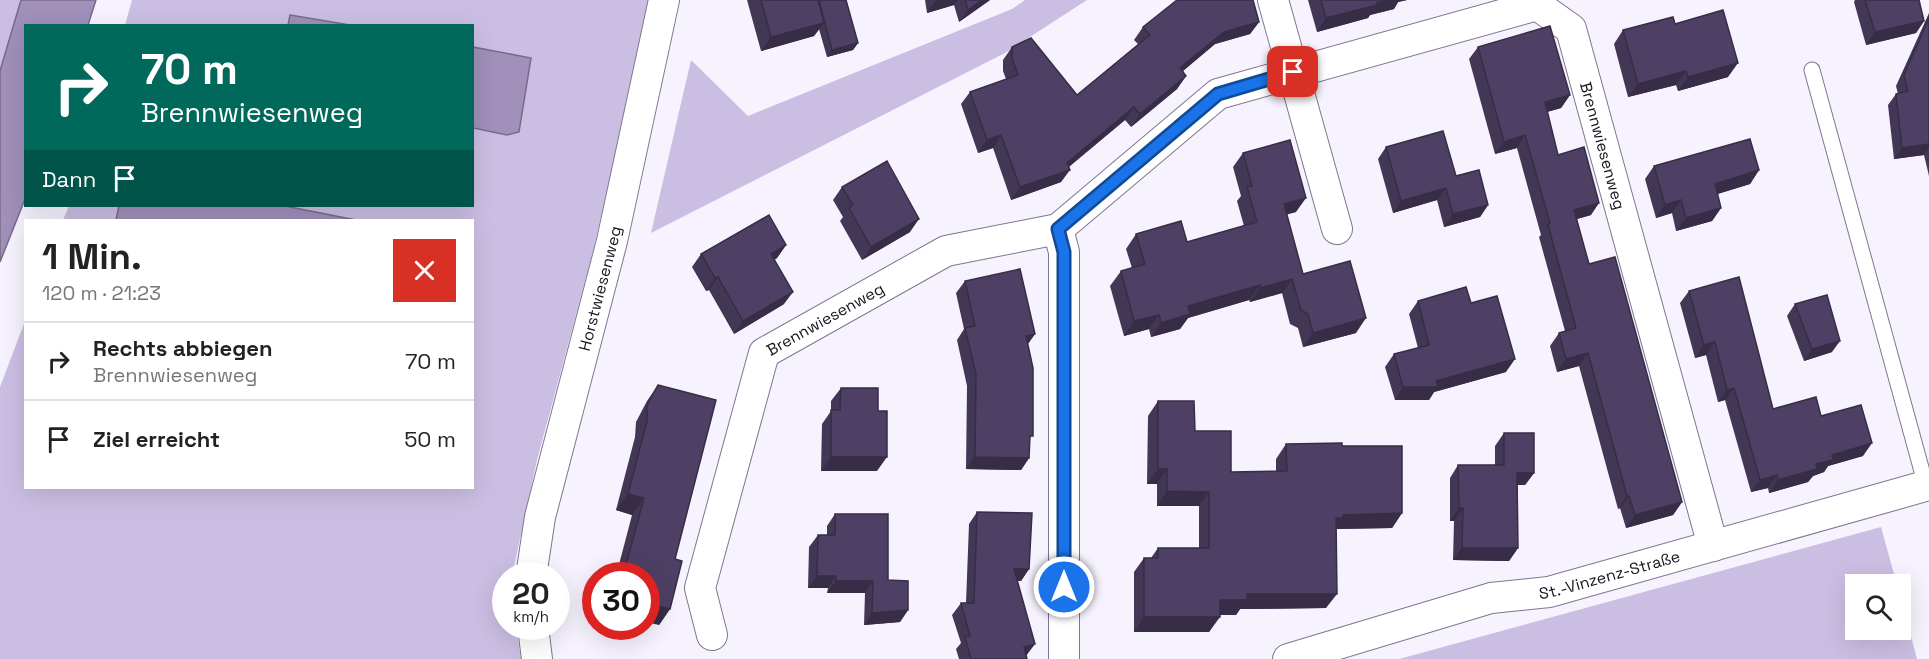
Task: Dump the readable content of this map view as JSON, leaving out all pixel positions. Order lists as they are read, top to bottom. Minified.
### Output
{"streets":{"street":["Brennwiesenweg","Horstwiesenweg","St.-Vinzenz-Straße"]},"crossings":[["Brennwiesenweg","St.-Vinzenz-Straße"]],"page":{"turn":["70 m","Brennwiesenweg"],"then":"Dann","heading":["1 Min.","120 m · 21:23"],"list":[{"name":"Rechts abbiegen","note":"Brennwiesenweg","value":"70 m"},{"name":"Ziel erreicht","value":"50 m"}],"speed":"20 km/h","limit":"30"}}
